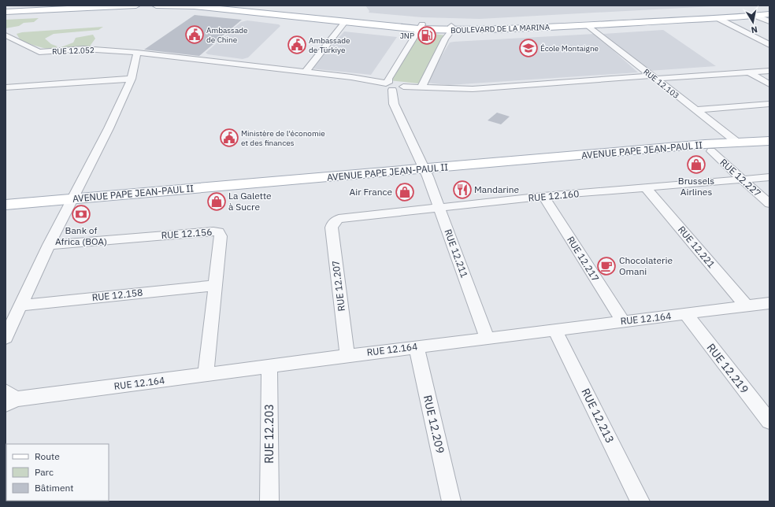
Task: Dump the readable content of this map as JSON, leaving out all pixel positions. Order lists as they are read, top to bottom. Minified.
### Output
{"streets":{"main road":["BOULEVARD DE LA MARINA","AVENUE PAPE JEAN-PAUL II"],"street":["RUE 12.052","RUE 12.103","RUE 12.227","RUE 12.160","RUE 12.156","RUE 12.221","RUE 12.211","RUE 12.217","RUE 12.207","RUE 12.158","RUE 12.164","RUE 12.219","RUE 12.213","RUE 12.209","RUE 12.203"]},"crossings":[["BOULEVARD DE LA MARINA","RUE 12.103"],["RUE 12.052","RUE 12.211"],["RUE 12.103","AVENUE PAPE JEAN-PAUL II"],["AVENUE PAPE JEAN-PAUL II","RUE 12.227"],["AVENUE PAPE JEAN-PAUL II","RUE 12.211"],["RUE 12.227","RUE 12.160"],["RUE 12.160","RUE 12.221"],["RUE 12.160","RUE 12.211"],["RUE 12.160","RUE 12.217"],["RUE 12.160","RUE 12.207"],["RUE 12.156","RUE 12.158"],["RUE 12.156","RUE 12.164"],["RUE 12.221","RUE 12.164"],["RUE 12.211","RUE 12.164"],["RUE 12.217","RUE 12.164"],["RUE 12.207","RUE 12.164"],["RUE 12.164","RUE 12.219"],["RUE 12.164","RUE 12.213"],["RUE 12.164","RUE 12.209"],["RUE 12.164","RUE 12.203"]],"places":{"public building":["Ambassade de Chine","Ambassade de Türkiye","Ministère de l'économie et des finances"],"fuel station":["JNP"],"school or university":["École Montaigne"],"shop":["Brussels Airlines","Air France","La Galette à Sucre"],"restaurant":["Mandarine"],"bank":["Bank of Africa (BOA)"],"cafe":["Chocolaterie Omani"]},"legend":["Route","Parc","Bâtiment"],"north":"bottom"}
